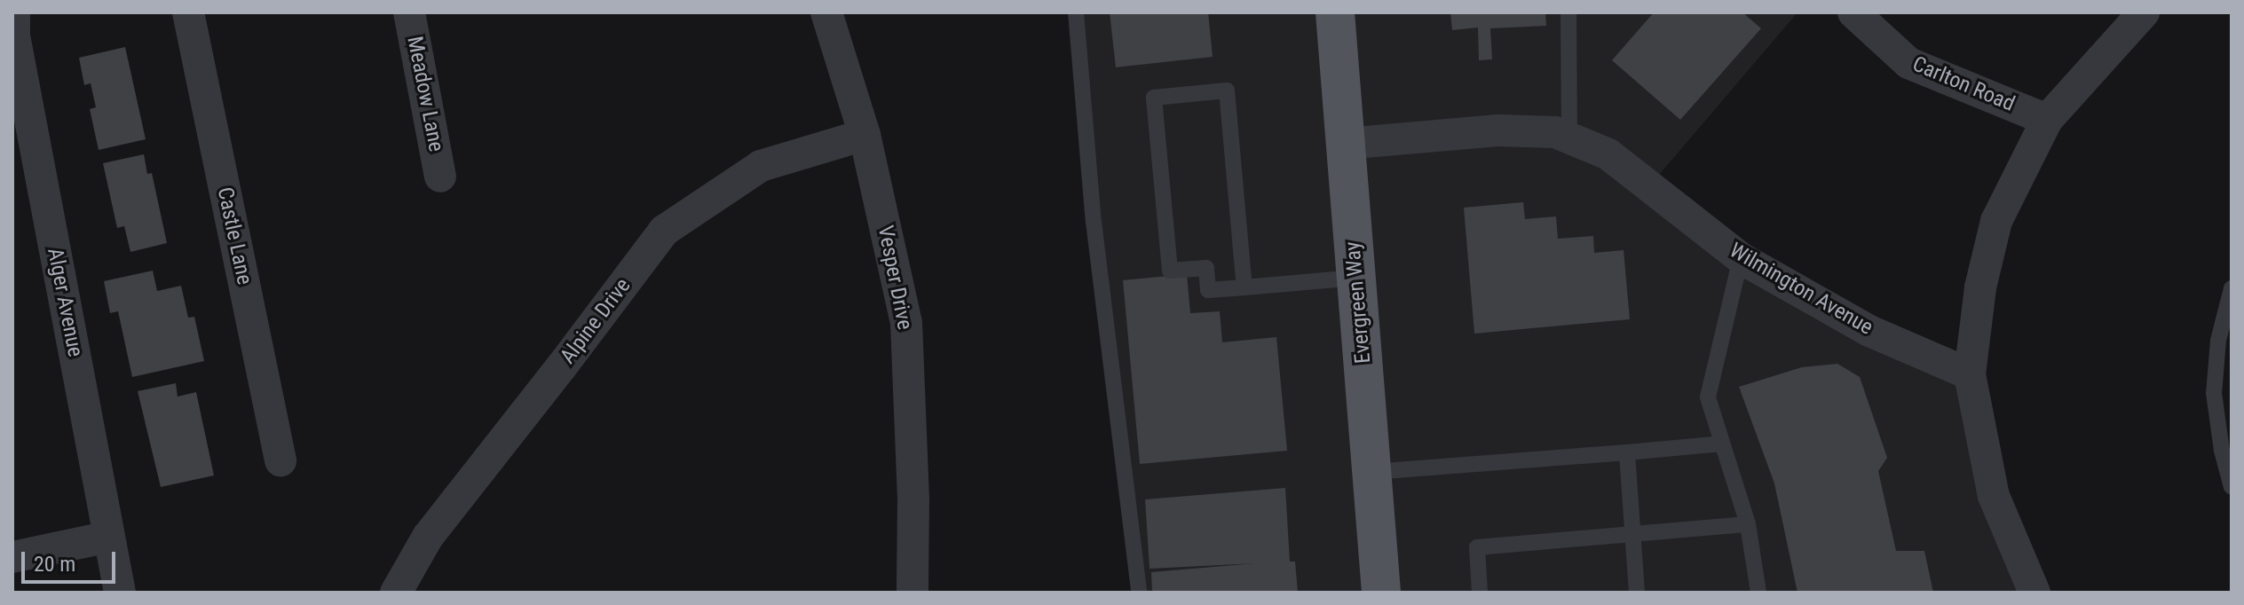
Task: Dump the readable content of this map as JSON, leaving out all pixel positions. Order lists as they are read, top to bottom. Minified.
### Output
{"streets":{"main road":["Evergreen Way"],"street":["Carlton Road","Meadow Lane","Castle Lane","Vesper Drive","Wilmington Avenue","Alger Avenue","Alpine Drive"]},"crossings":[["Vesper Drive","Alpine Drive"],["Wilmington Avenue","Evergreen Way"]],"scale_bar":"20 m"}
